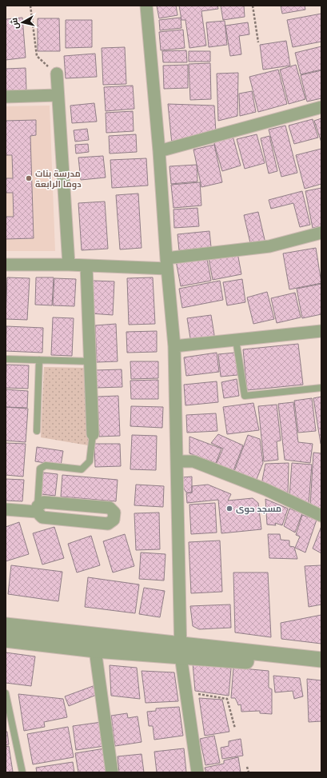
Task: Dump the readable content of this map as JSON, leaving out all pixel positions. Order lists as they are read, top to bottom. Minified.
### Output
{"places":["مدرسة بنات دوما الرابعة","مسجد حوى"],"north":"left"}
